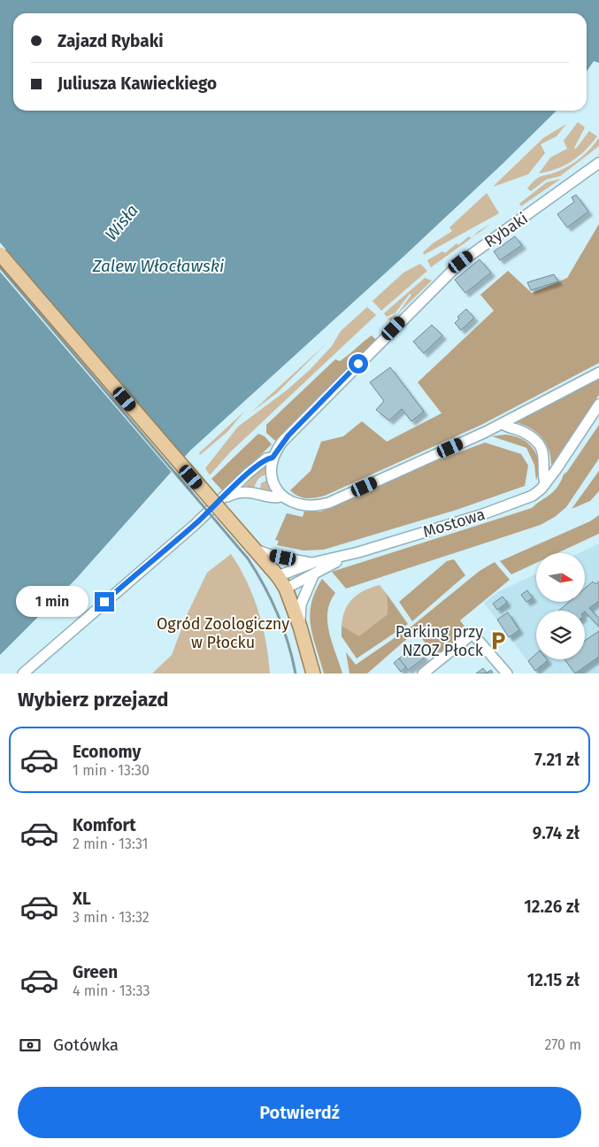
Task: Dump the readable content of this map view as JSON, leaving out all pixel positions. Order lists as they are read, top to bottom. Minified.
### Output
{"streets":{"main road":["Mostowa"],"street":["Rybaki"]},"water":["Wisła","Zalew Włocławski"],"parks":["Ogród Zoologiczny w Płocku"],"places":{"parking":["Parking przy NZOZ Płock"]},"north":"right","page":{"banner":["Zajazd Rybaki","Juliusza Kawieckiego"],"bubble":"1 min","heading":"Wybierz przejazd","list":[{"name":"Economy","note":"1 min · 13:30","value":"7.21 zł"},{"name":"Komfort","note":"2 min · 13:31","value":"9.74 zł"},{"name":"XL","note":"3 min · 13:32","value":"12.26 zł"},{"name":"Green","note":"4 min · 13:33","value":"12.15 zł"}],"pay":["Gotówka","270 m"],"buttons":"Potwierdź"}}
